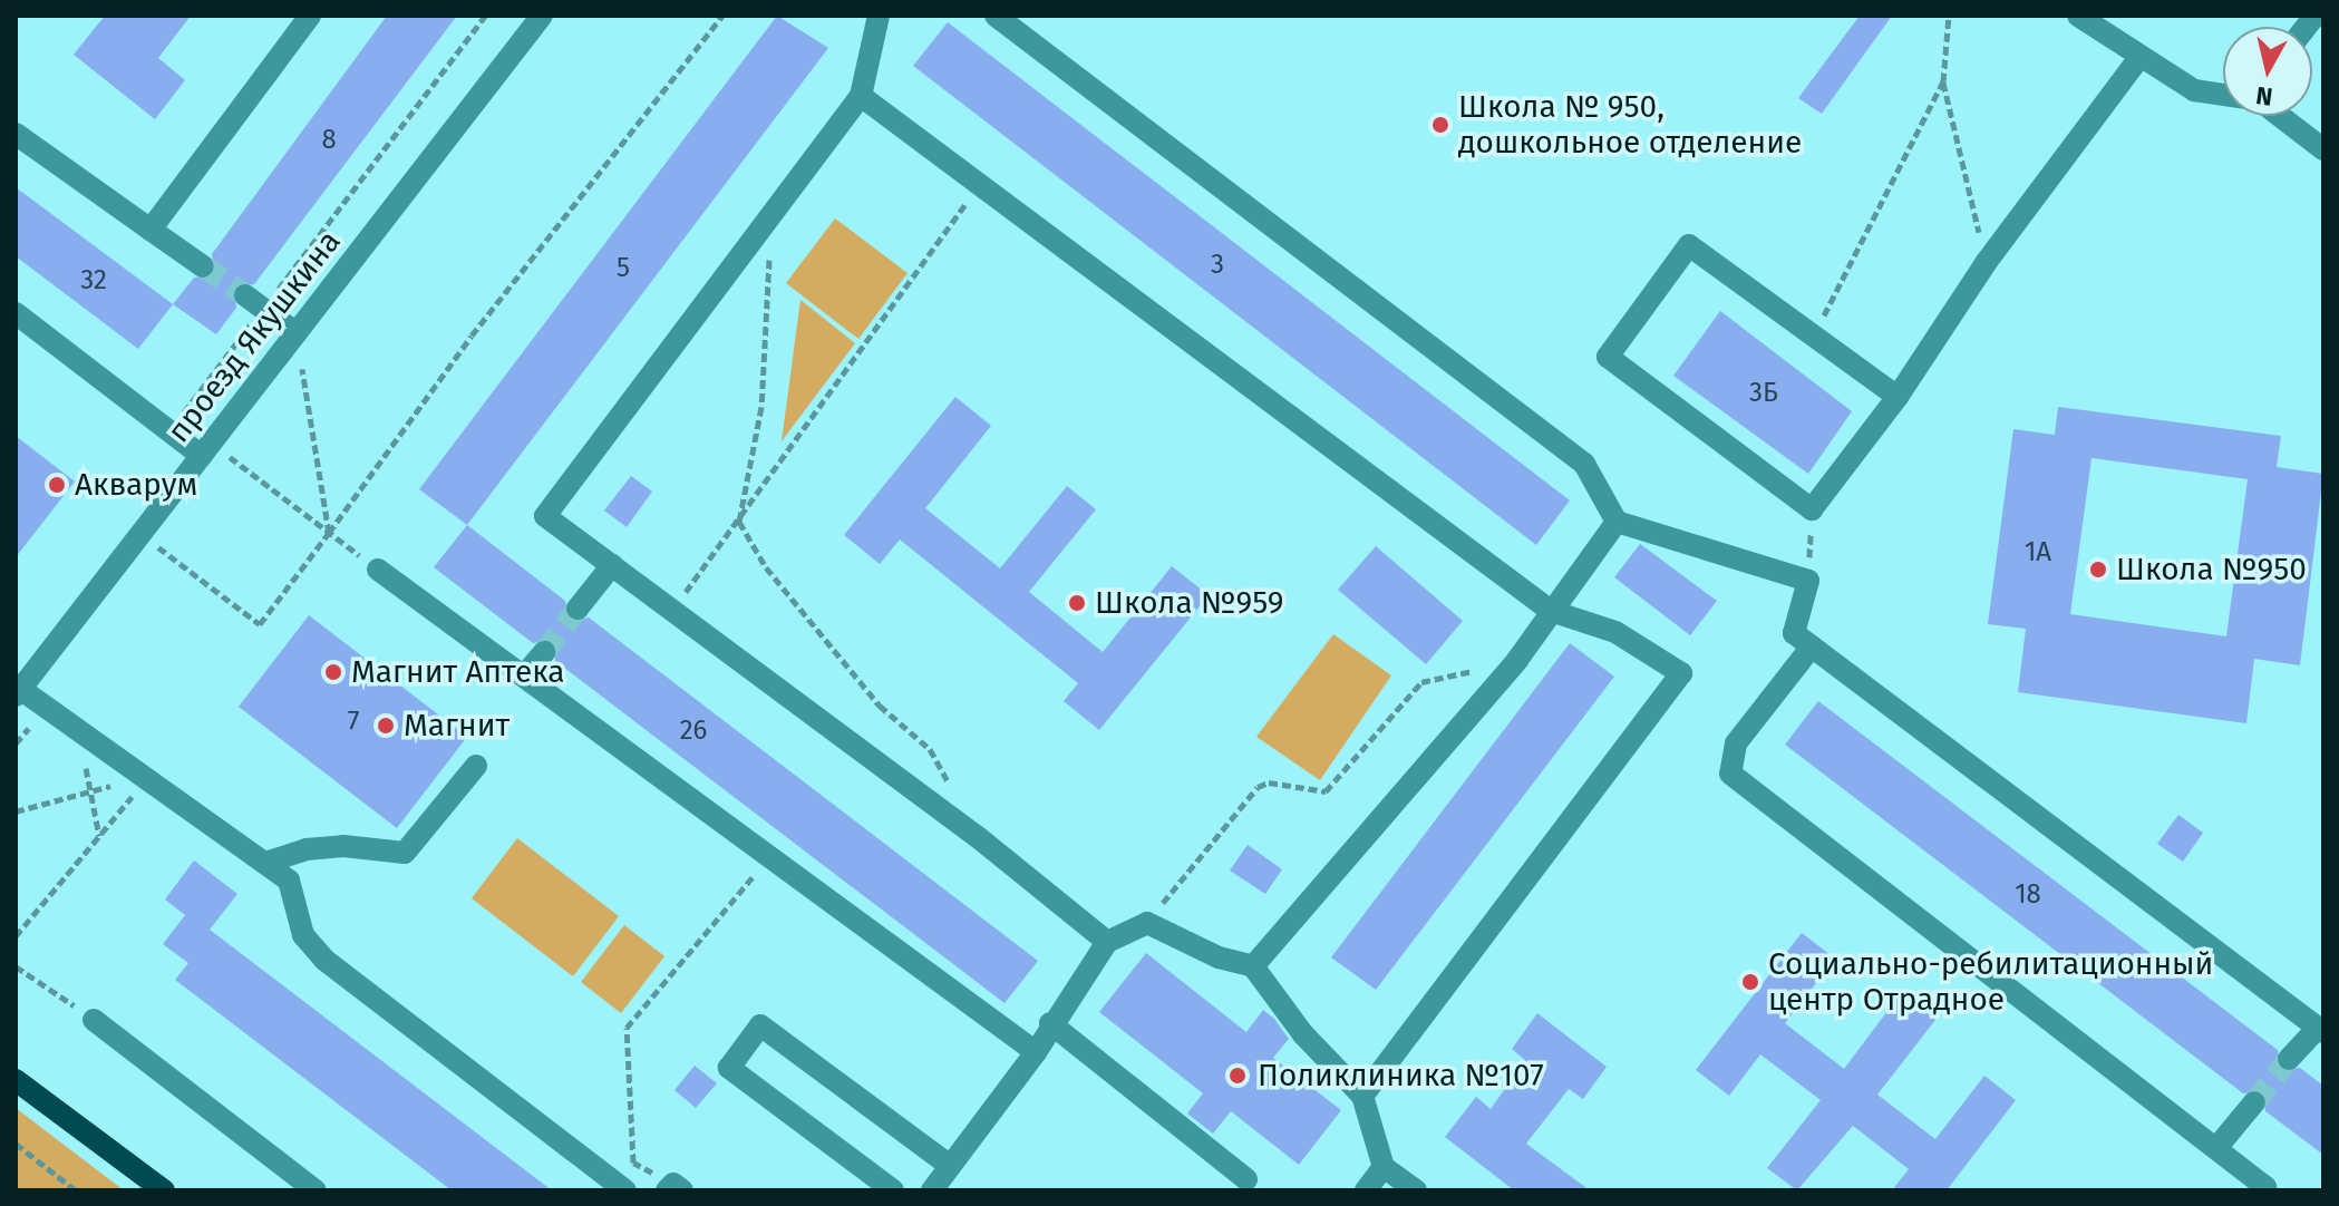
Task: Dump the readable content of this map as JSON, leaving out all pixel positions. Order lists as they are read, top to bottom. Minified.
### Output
{"streets":{"street":["проезд Якушкина"]},"places":["Школа № 950, дошкольное отделение","Акварум","Школа №950","Школа №959","Магнит Аптека","Магнит","Социально-ребилитационный центр Отрадное","Поликлиника №107"],"house_numbers":["8","3","5","32","3Б","1А","7","26","18"],"north":"bottom"}
